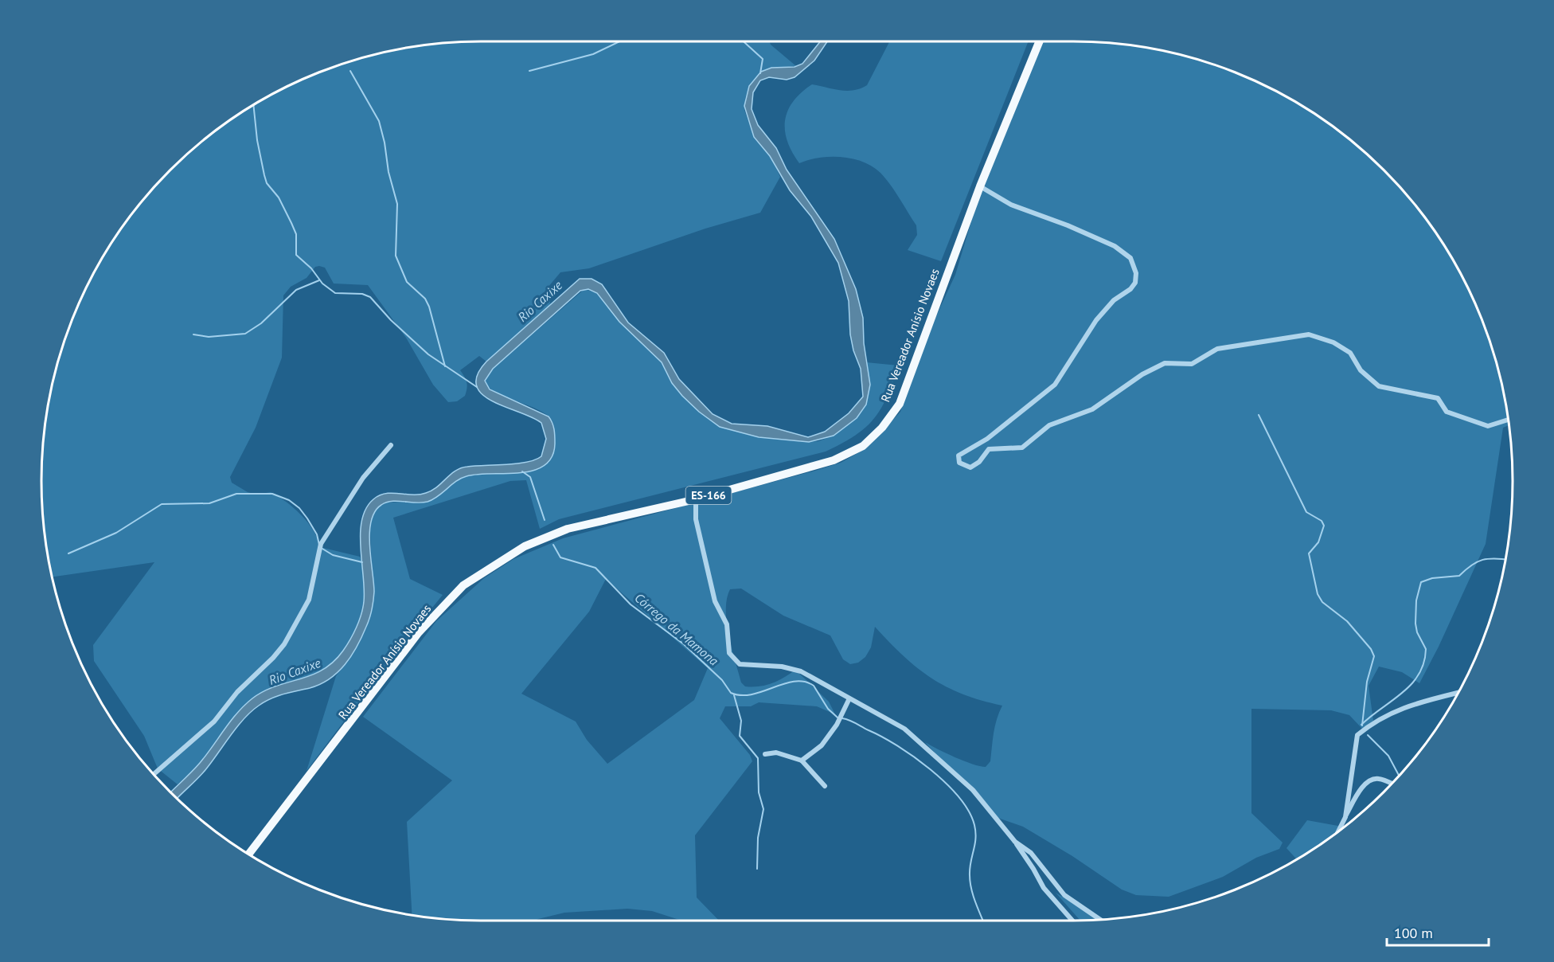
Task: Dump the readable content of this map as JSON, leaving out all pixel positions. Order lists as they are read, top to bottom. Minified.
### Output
{"streets":{"main road":["Rua Vereador Anísio Novaes","ES-166"]},"water":["Rio Caxixe","Córrego da Mamona"],"scale_bar":"100 m"}
